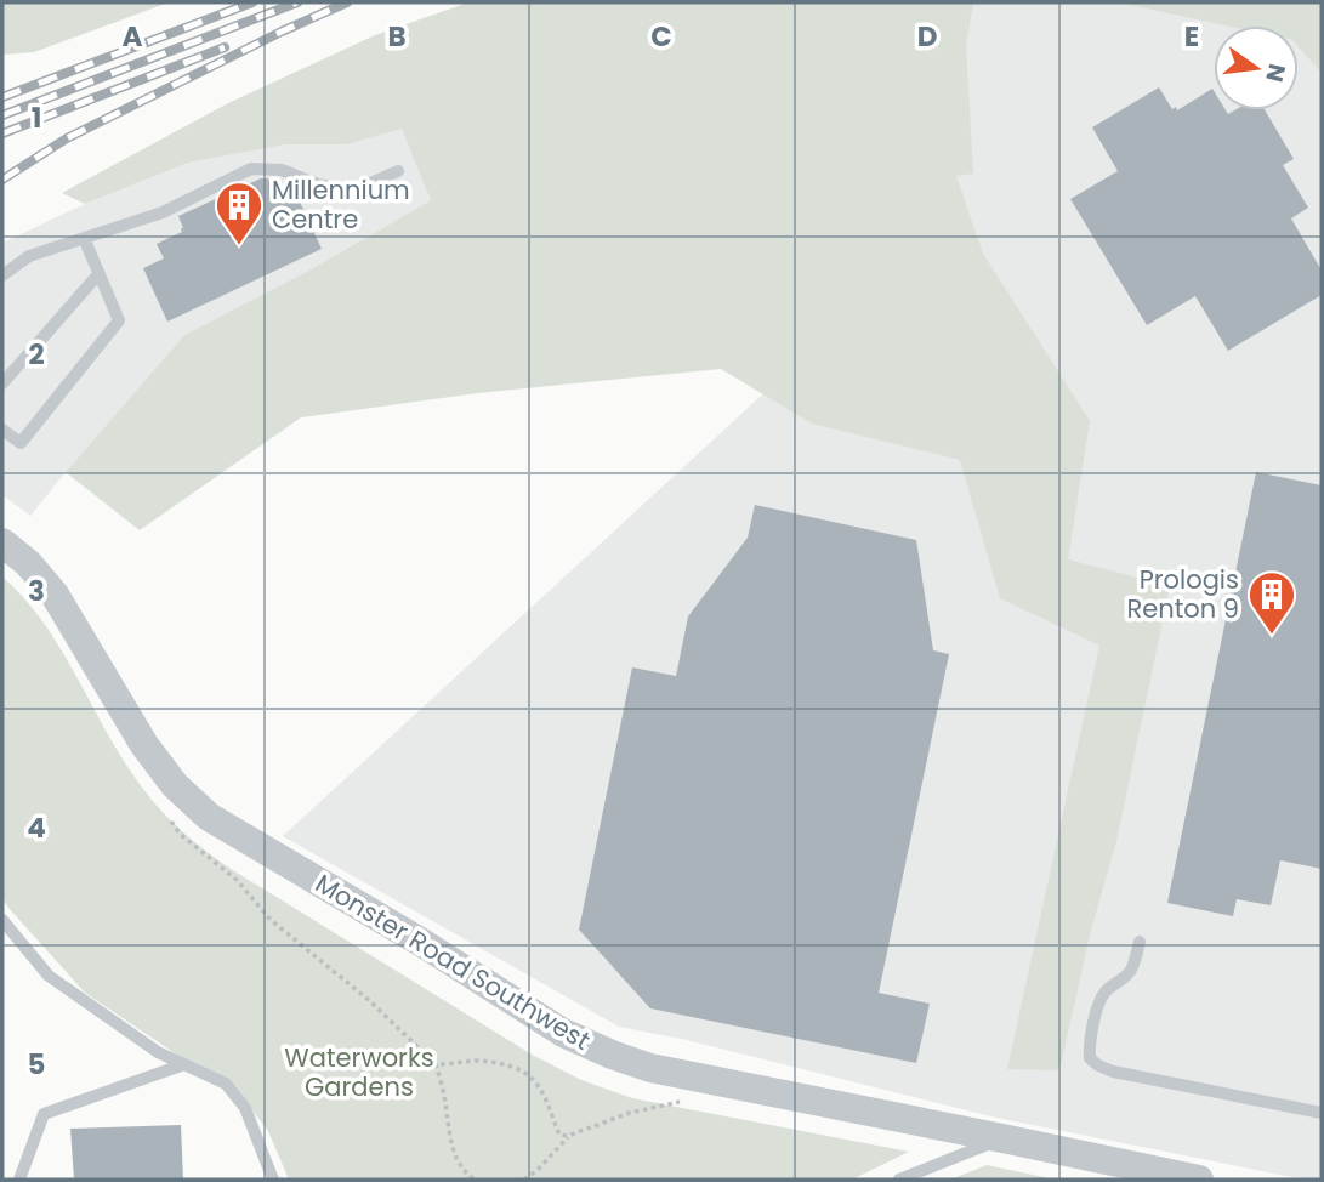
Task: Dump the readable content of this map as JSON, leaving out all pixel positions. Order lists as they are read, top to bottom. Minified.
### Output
{"streets":{"street":["Monster Road Southwest"]},"parks":["Waterworks Gardens"],"places":{"building":["Millennium Centre","Prologis Renton 9"]},"north":"right","grid":{"columns":["A","B","C","D","E"],"rows":["1","2","3","4","5"]}}
